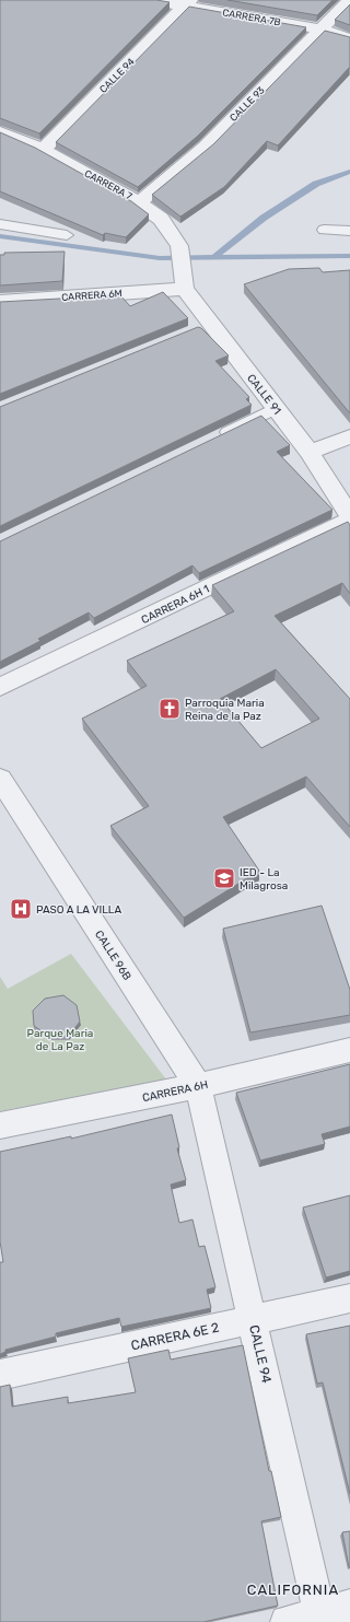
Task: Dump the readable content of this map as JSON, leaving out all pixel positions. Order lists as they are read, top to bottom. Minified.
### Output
{"streets":{"street":["CARRERA 7B","CALLE 94","CALLE 93","CARRERA 7","CARRERA 6M","CALLE 91","CARRERA 6H 1","CALLE 96B","CARRERA 6H","CARRERA 6E 2"]},"crossings":[["CARRERA 7B","CALLE 94"],["CARRERA 7B","CALLE 93"],["CALLE 94","CARRERA 7"],["CALLE 94","CALLE 96B"],["CALLE 94","CARRERA 6H"],["CALLE 94","CARRERA 6E 2"],["CALLE 93","CARRERA 7"],["CARRERA 7","CARRERA 6M"],["CARRERA 7","CALLE 91"],["CARRERA 6M","CALLE 91"],["CALLE 96B","CARRERA 6H"]],"districts":["CALIFORNIA"],"parks":["Parque Maria de La Paz"],"places":{"church":["Parroquia Maria Reina de la Paz"],"school or university":["IED - La Milagrosa"],"hospital":["PASO A LA VILLA"]}}
